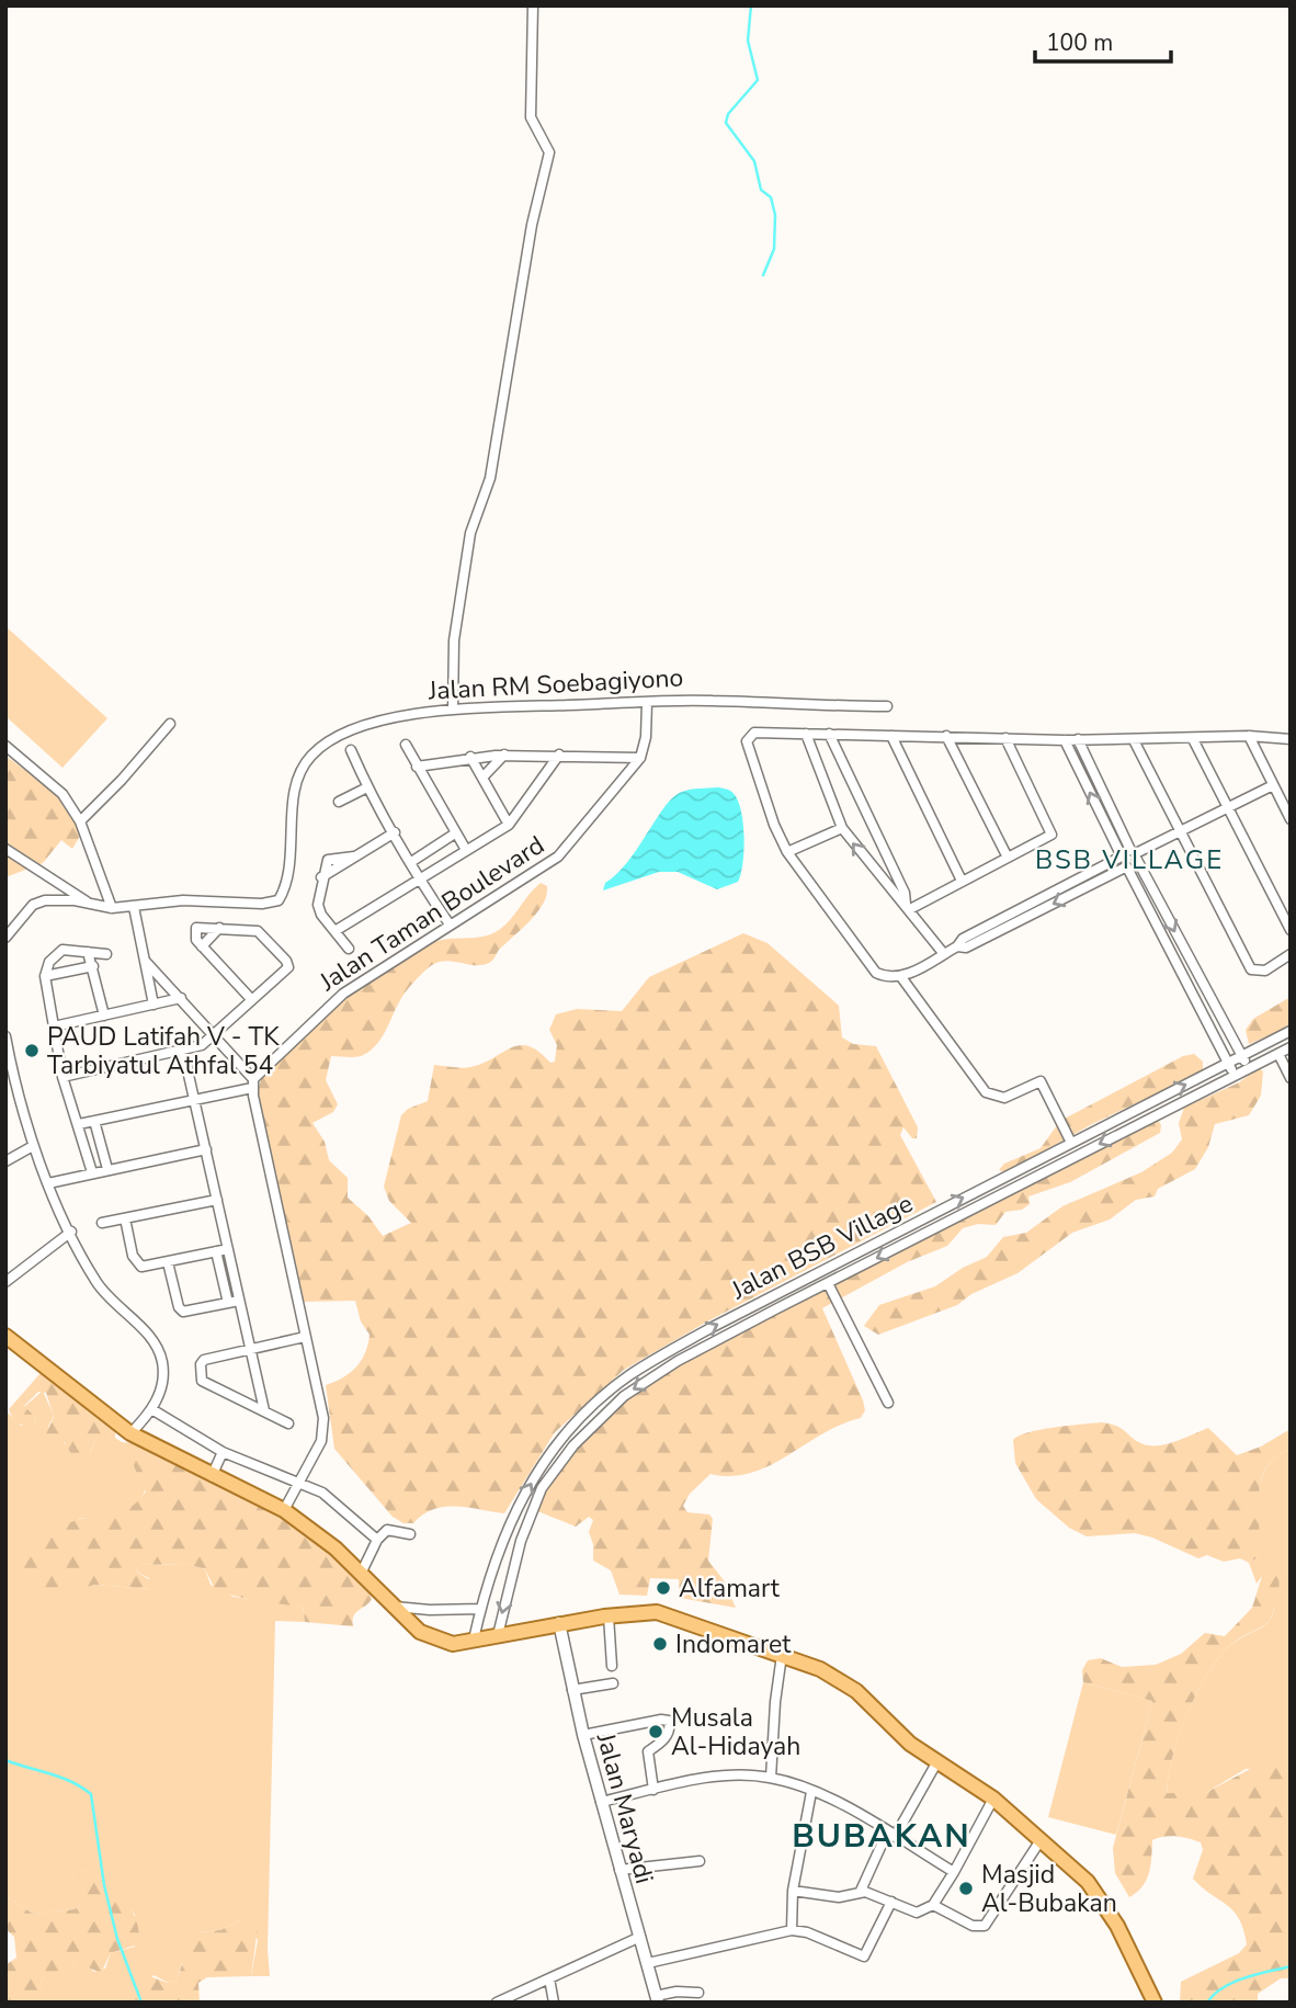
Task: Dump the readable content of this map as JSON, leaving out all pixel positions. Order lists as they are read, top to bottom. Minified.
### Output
{"streets":{"street":["Jalan RM Soebagiyono","Jalan Taman Boulevard","Jalan BSB Village","Jalan Maryadi"]},"districts":["BSB VILLAGE","BUBAKAN"],"places":["PAUD Latifah V - TK Tarbiyatul Athfal 54","Alfamart","Indomaret","Musala Al-Hidayah","Masjid Al-Bubakan"],"scale_bar":"100 m"}
